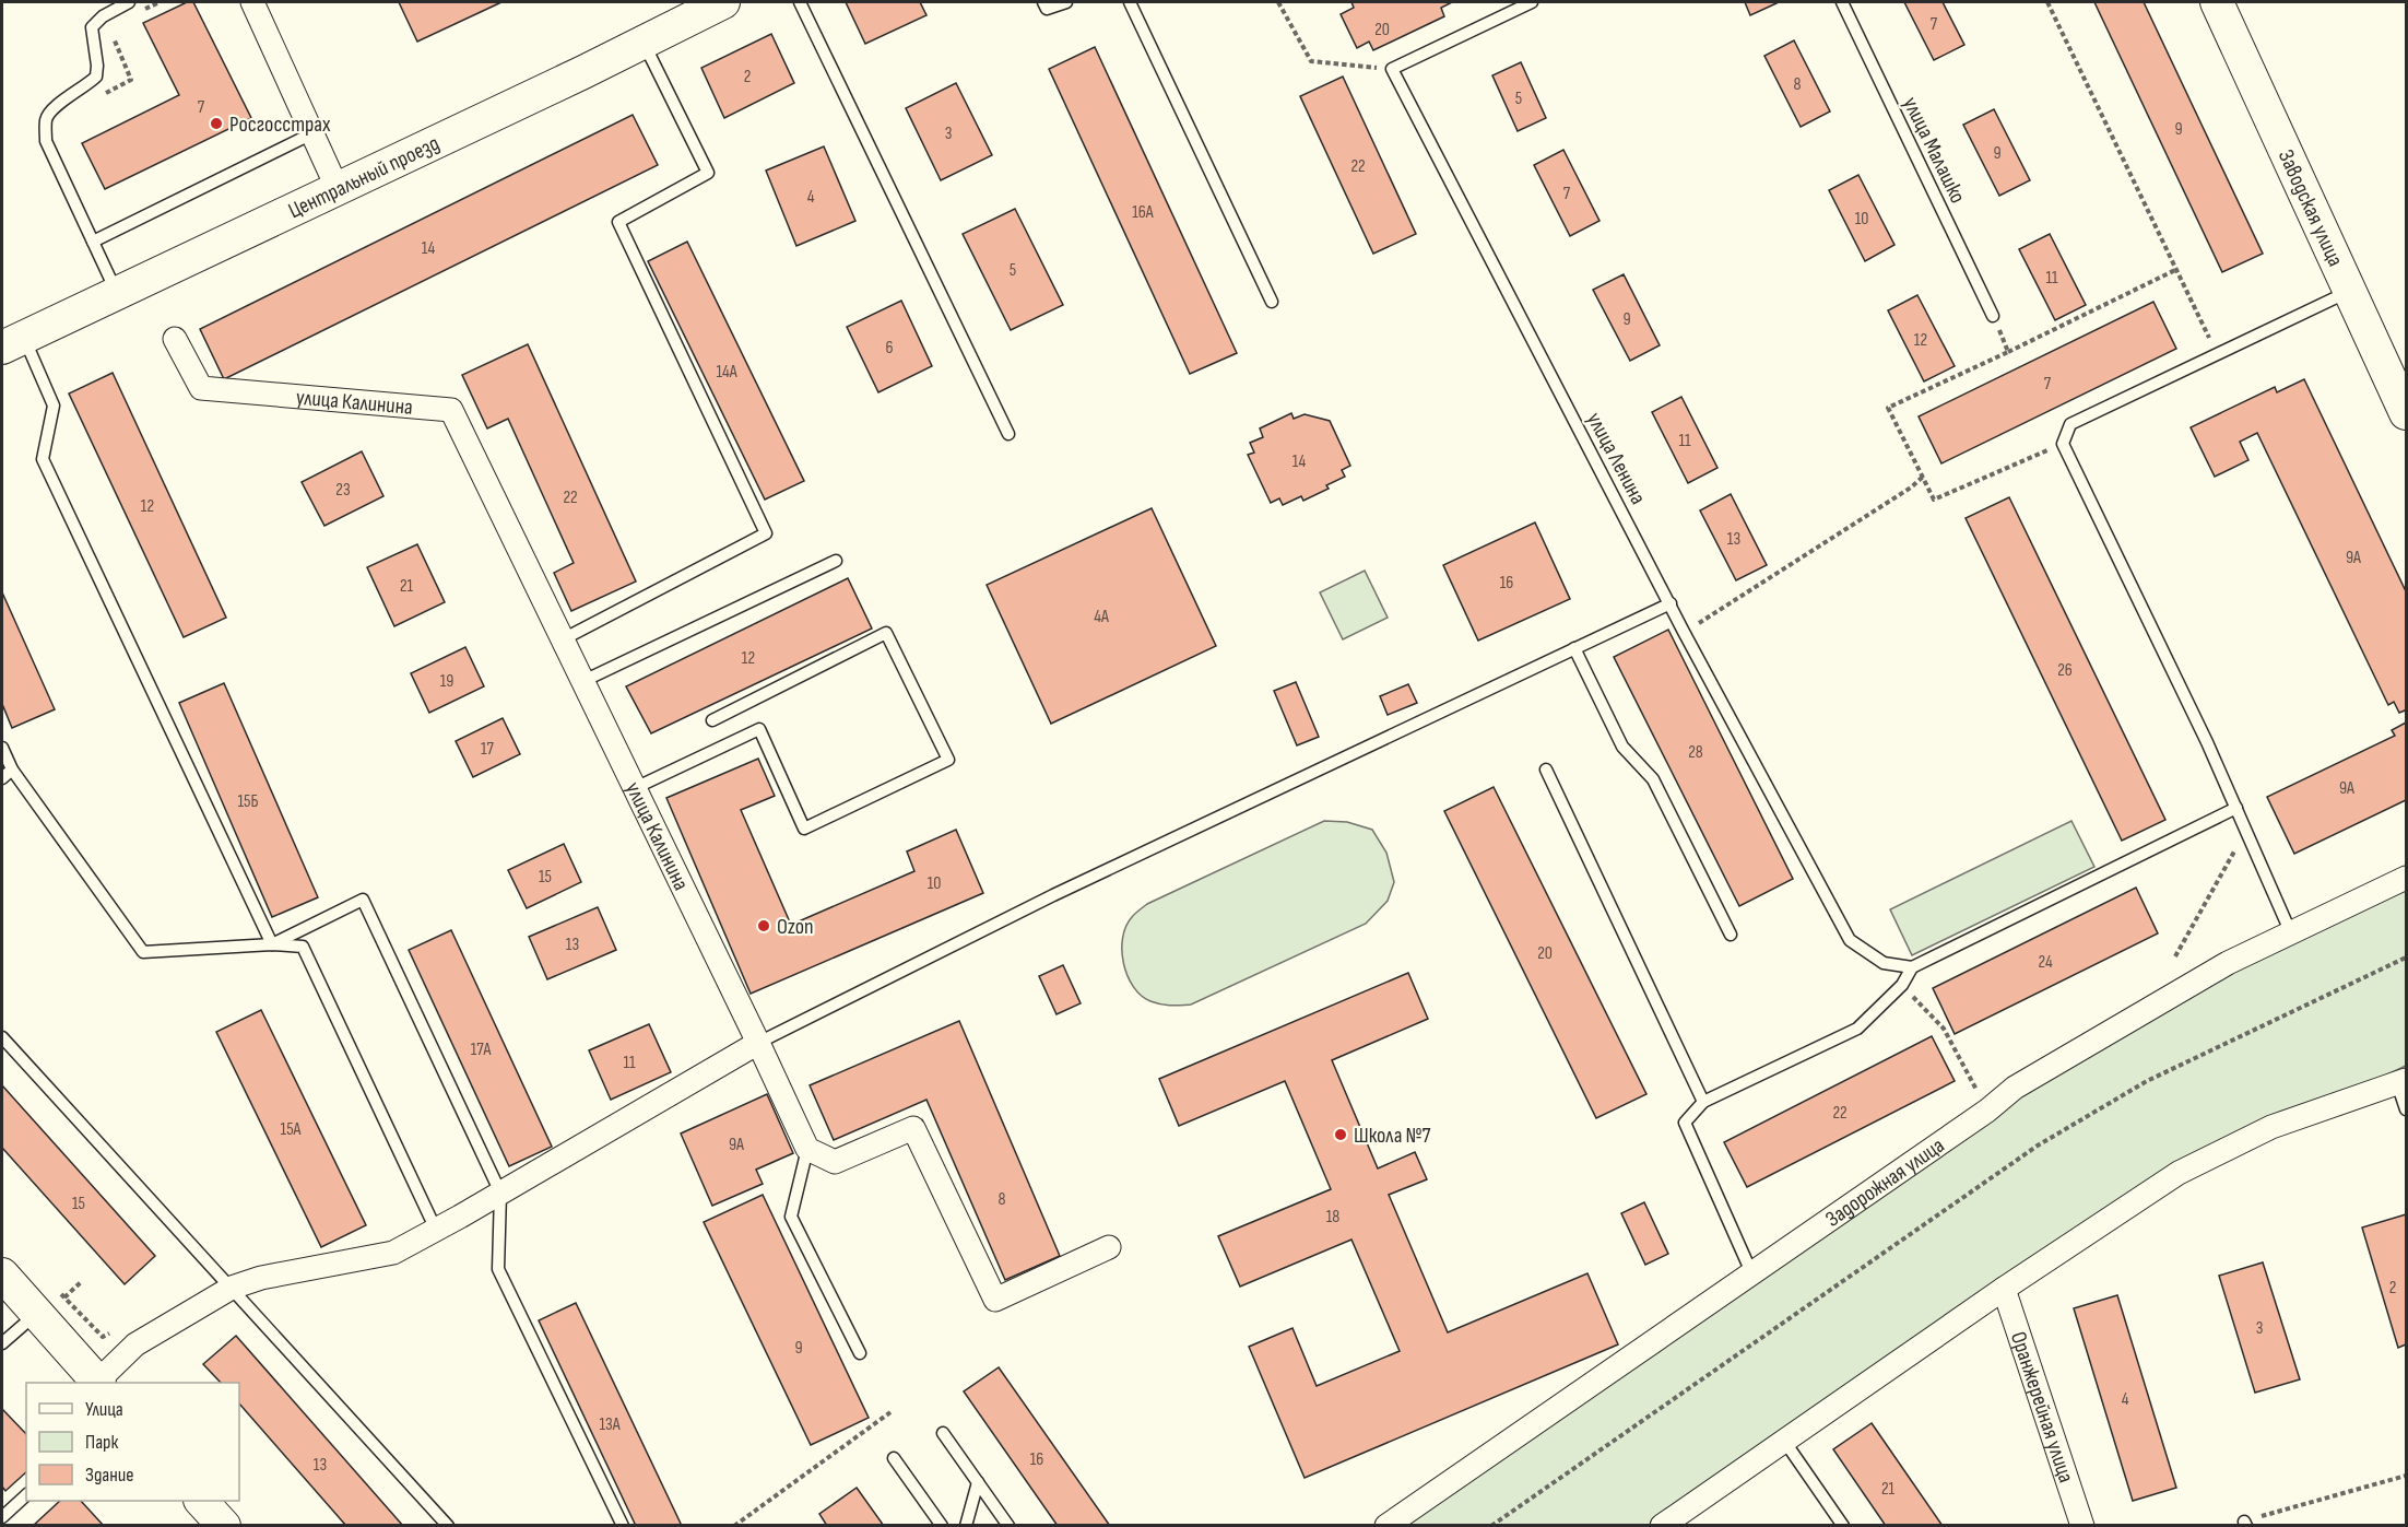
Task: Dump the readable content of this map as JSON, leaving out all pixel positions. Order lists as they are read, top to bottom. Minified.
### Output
{"streets":{"main road":["Центральный проезд","Заводская улица"],"street":["улица Калинина","Задорожная улица","Оранжерейная улица"],"lane":["улица Малашко","улица Ленина"]},"places":["Росгосстрах","Ozon","Школа №7"],"house_numbers":["7","20","2","8","5","7","9","3","9","22","7","4","16А","10","14","5","11","9","12","6","14А","7","11","14","23","22","12","13","9А","16","21","4А","12","26","19","17","28","9А","15Б","15","10","13","20","24","17А","11","22","15А","9А","8","15","18","2","3","9","4","13А","16","13","21"],"legend":["Улица","Парк","Здание"]}
